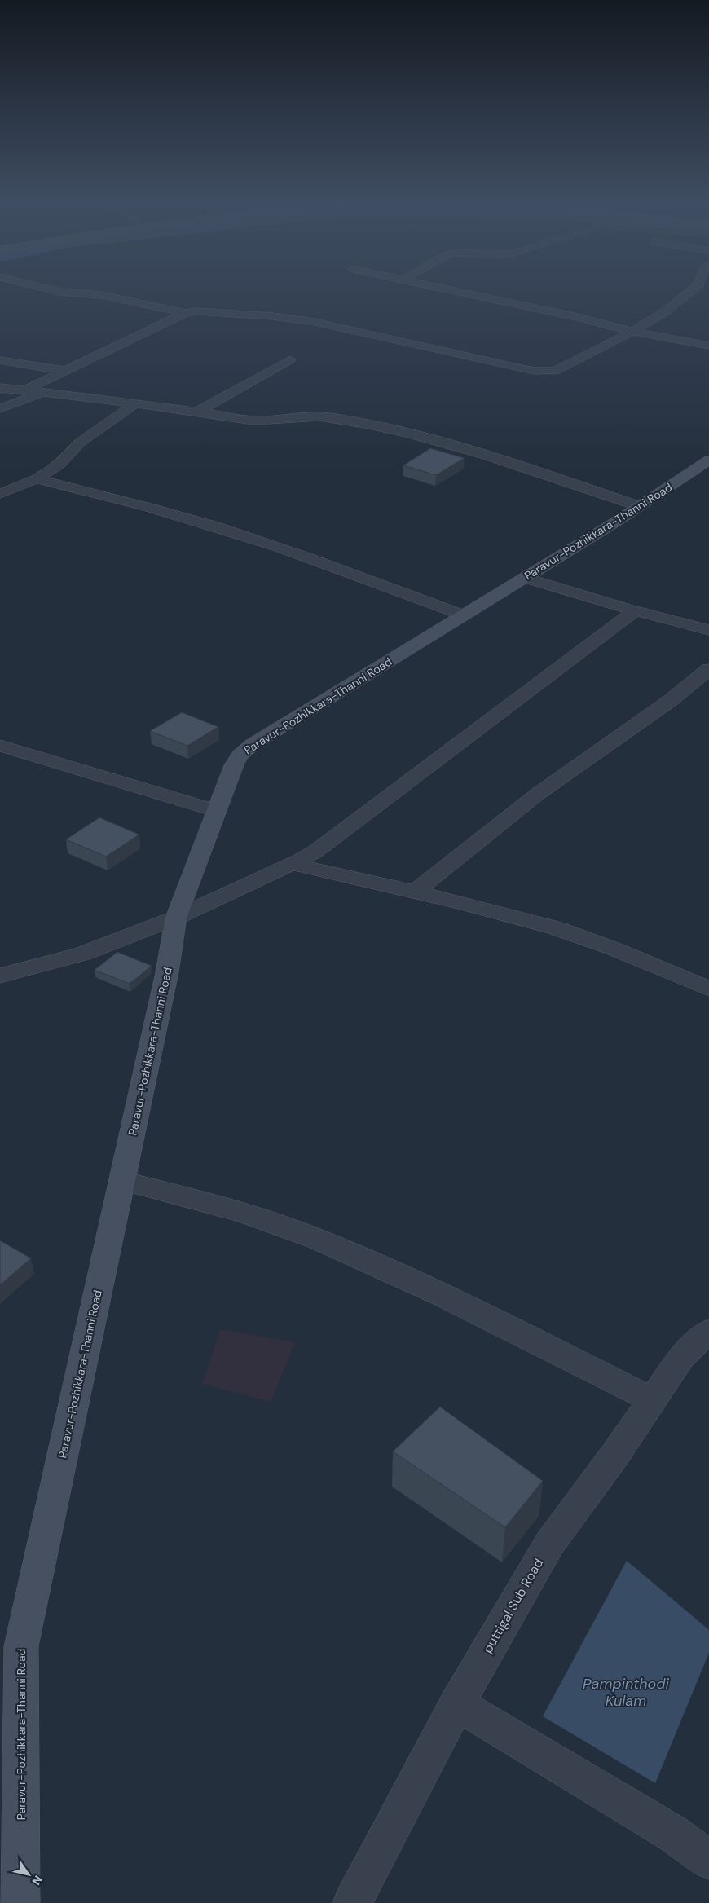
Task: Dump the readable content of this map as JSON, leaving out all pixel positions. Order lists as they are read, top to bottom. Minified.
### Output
{"streets":{"main road":["Paravur-Pozhikkara-Thanni Road"],"street":["puttigal Sub Road"]},"water":["Pampinthodi Kulam"],"north":"bottom right"}
